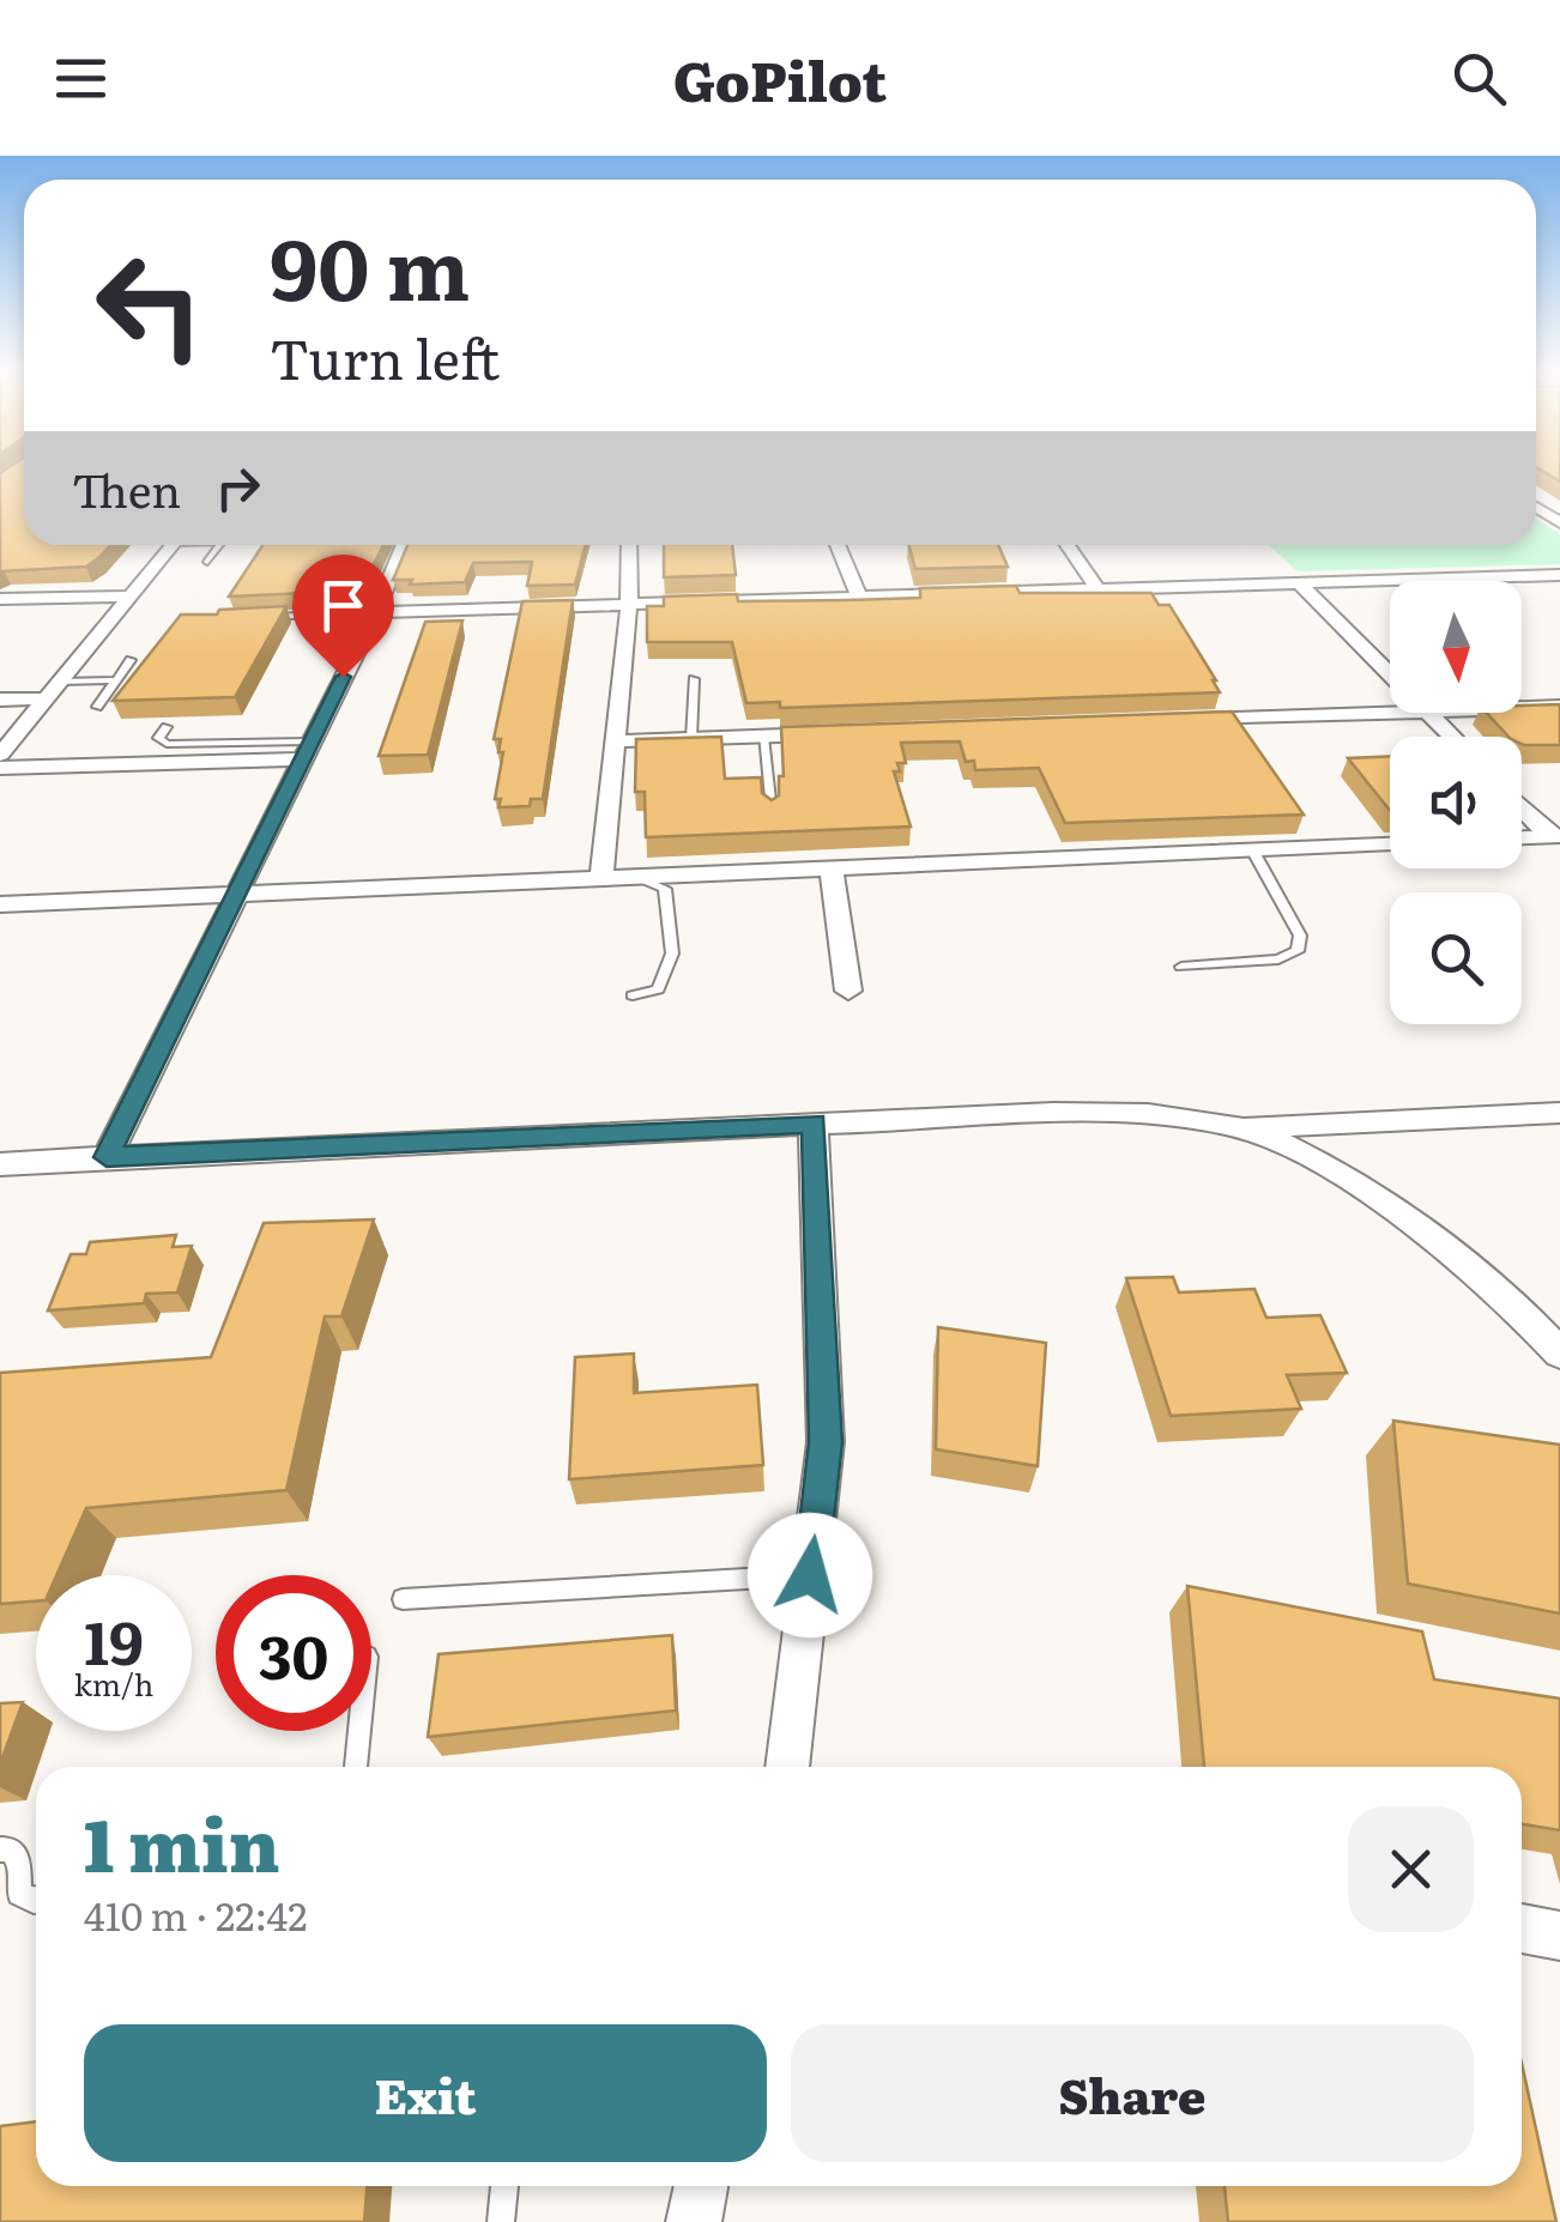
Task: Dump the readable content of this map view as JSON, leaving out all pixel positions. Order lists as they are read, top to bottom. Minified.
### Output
{"north":"bottom","page":{"header":"GoPilot","turn":["90 m","Turn left"],"then":"Then","speed":"19 km/h","limit":"30","heading":["1 min","410 m · 22:42"],"buttons":["Exit","Share"]}}
